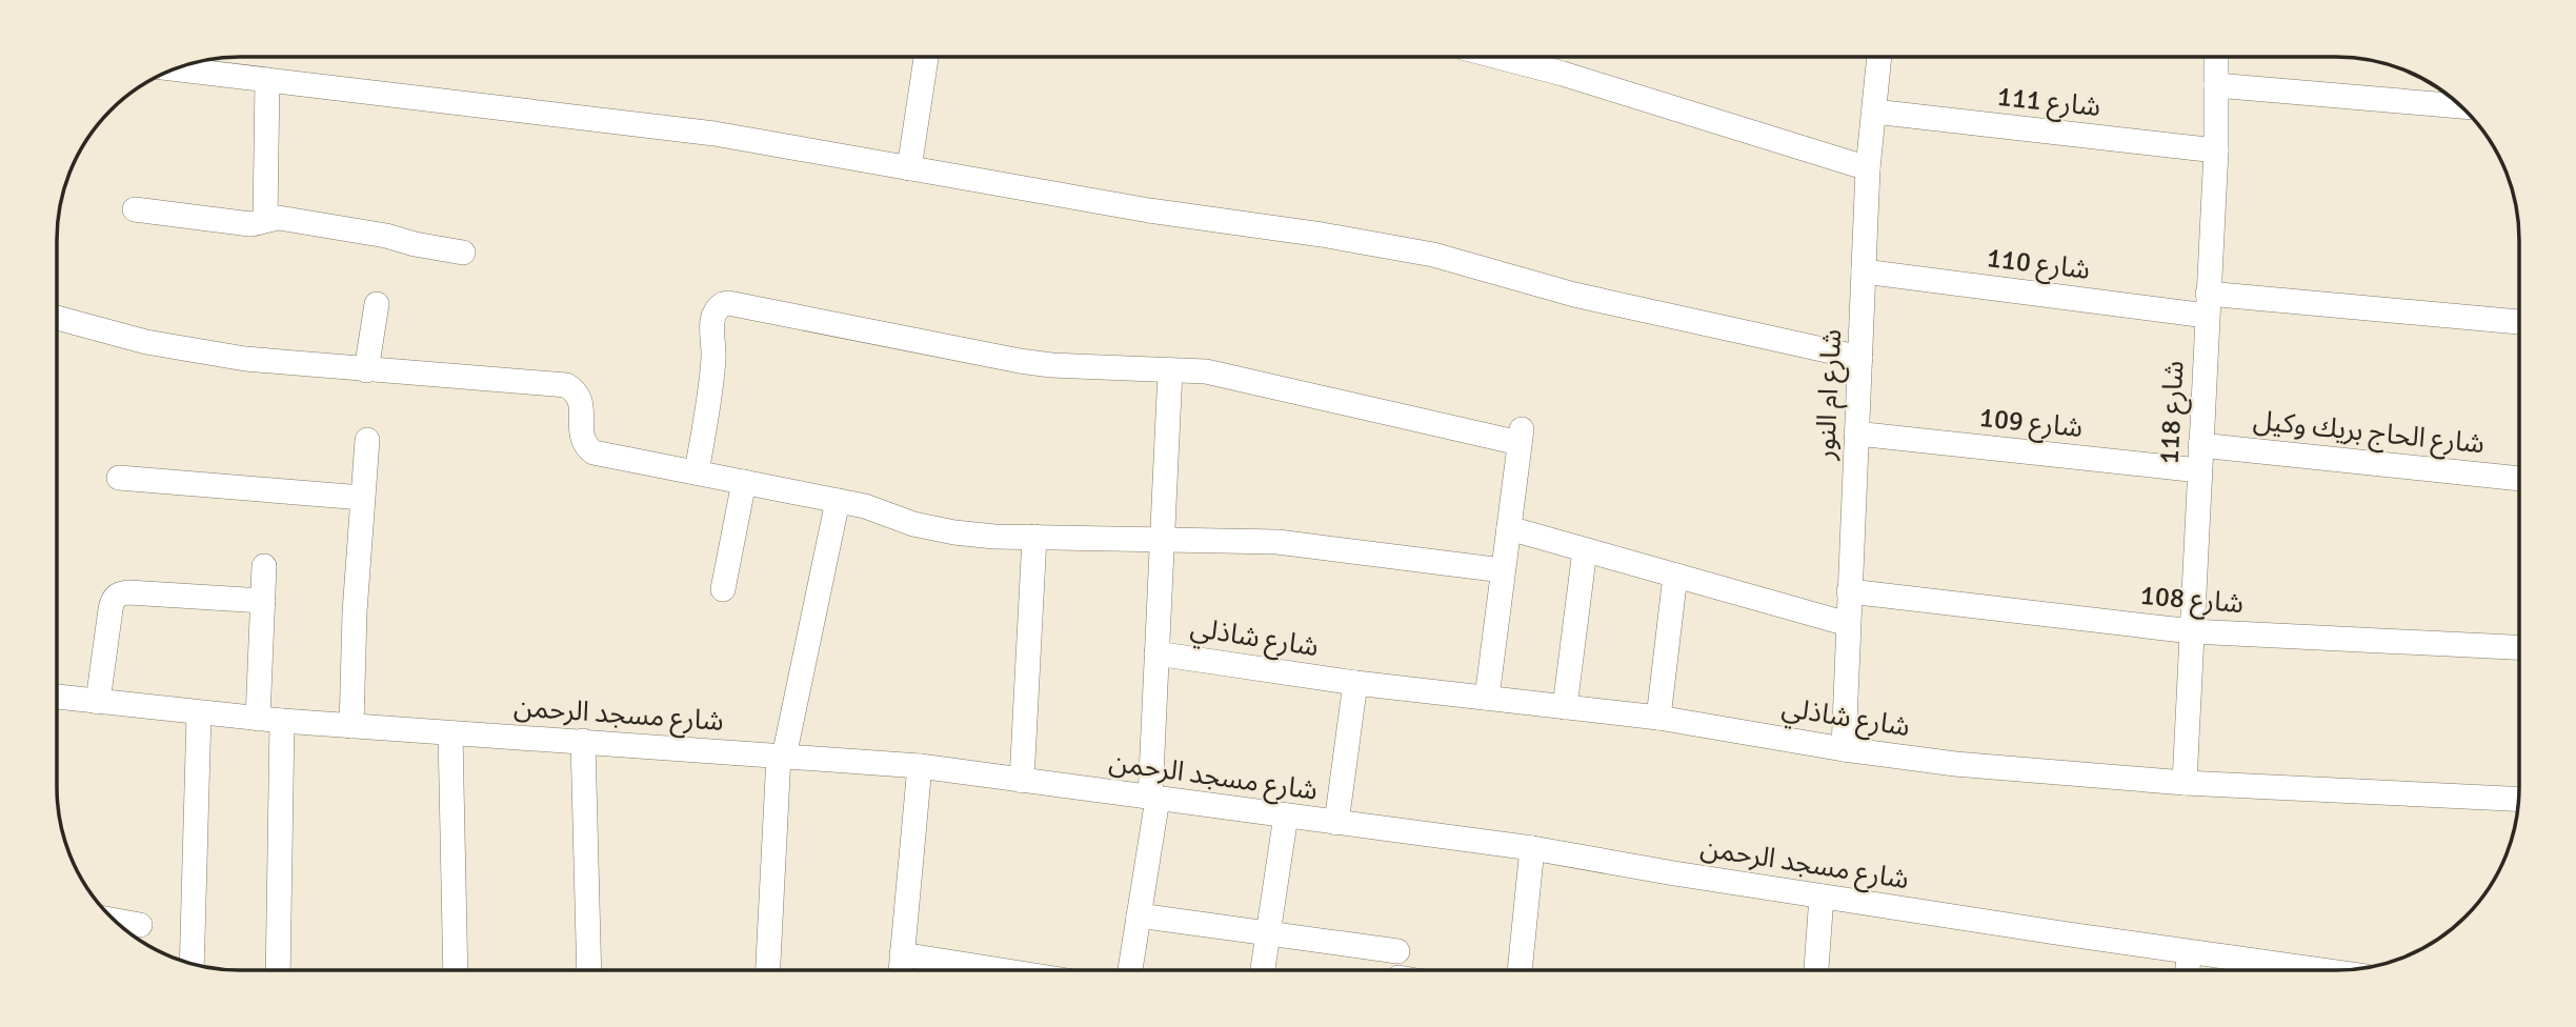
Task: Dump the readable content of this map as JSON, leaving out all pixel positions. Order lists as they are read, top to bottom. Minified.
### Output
{"streets":{"street":["شارع 111","شارع 110","شارع ام النور","شارع 118","شارع 109","شارع الحاج بريك وكيل","شارع 108","شارع شاذلي","شارع مسجد الرحمن"]},"crossings":[["شارع 111","شارع ام النور"],["شارع 111","شارع 118"],["شارع 110","شارع ام النور"],["شارع 110","شارع 118"],["شارع ام النور","شارع 109"],["شارع ام النور","شارع 108"],["شارع ام النور","شارع شاذلي"],["شارع 118","شارع 109"],["شارع 118","شارع الحاج بريك وكيل"],["شارع 118","شارع 108"],["شارع 118","شارع شاذلي"]]}
